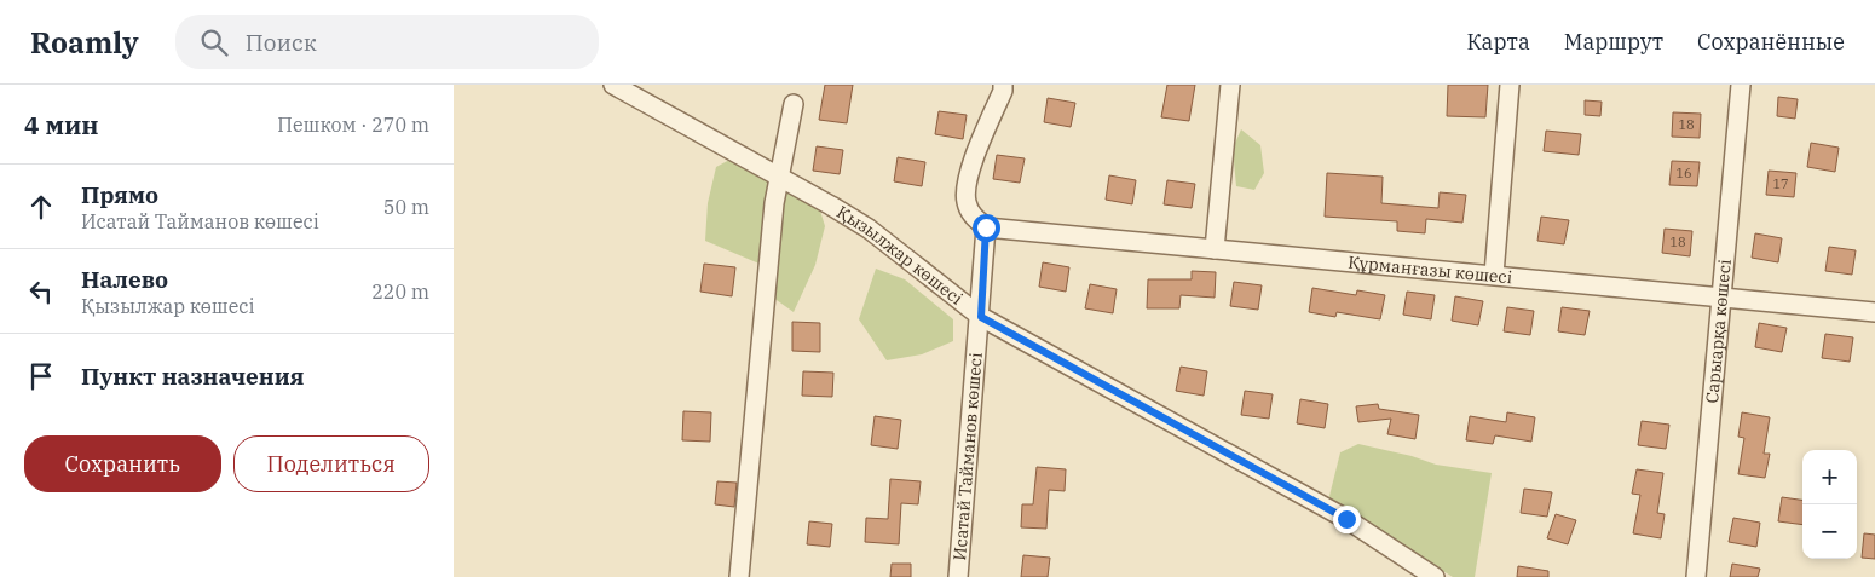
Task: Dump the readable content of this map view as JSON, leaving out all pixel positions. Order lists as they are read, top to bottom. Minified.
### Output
{"streets":{"street":["Қызылжар көшесі","Құрманғазы көшесі","Сарыарқа көшесі","Исатай Тайманов көшесі"]},"crossings":[["Қызылжар көшесі","Исатай Тайманов көшесі"],["Құрманғазы көшесі","Сарыарқа көшесі"],["Құрманғазы көшесі","Исатай Тайманов көшесі"]],"house_numbers":["18","16","17","18"],"page":{"header":"Roamly","search":"Поиск","nav":["Карта","Маршрут","Сохранённые"],"heading":["4 мин","Пешком · 270 m"],"list":[["Прямо","Исатай Тайманов көшесі","50 m"],["Налево","Қызылжар көшесі","220 m"],"Пункт назначения"],"buttons":["Сохранить","Поделиться"],"map_buttons":["+","−"]}}
